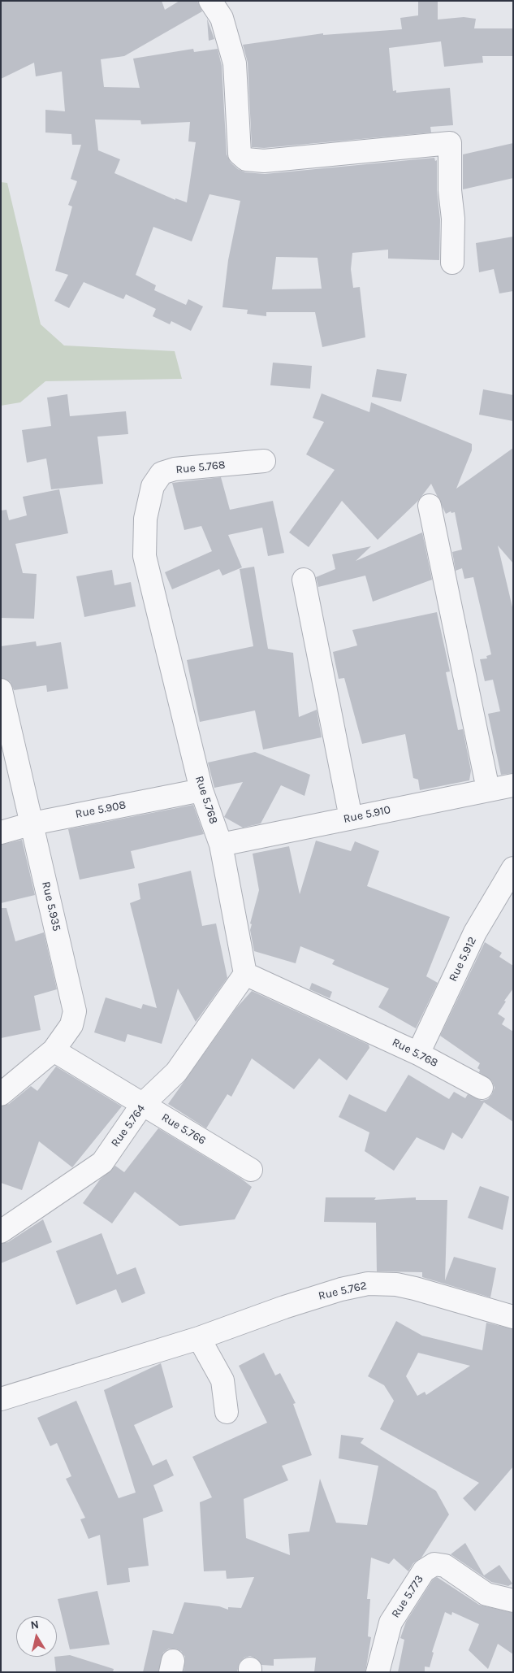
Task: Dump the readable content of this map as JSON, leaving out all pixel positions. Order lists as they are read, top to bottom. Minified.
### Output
{"streets":{"street":["Rue 5.768","Rue 5.908","Rue 5.910","Rue 5.935","Rue 5.912","Rue 5.764","Rue 5.766","Rue 5.762","Rue 5.773"]},"crossings":[["Rue 5.768","Rue 5.908"],["Rue 5.768","Rue 5.910"],["Rue 5.768","Rue 5.912"],["Rue 5.768","Rue 5.764"],["Rue 5.908","Rue 5.935"],["Rue 5.935","Rue 5.766"],["Rue 5.764","Rue 5.766"]],"north":"top"}
